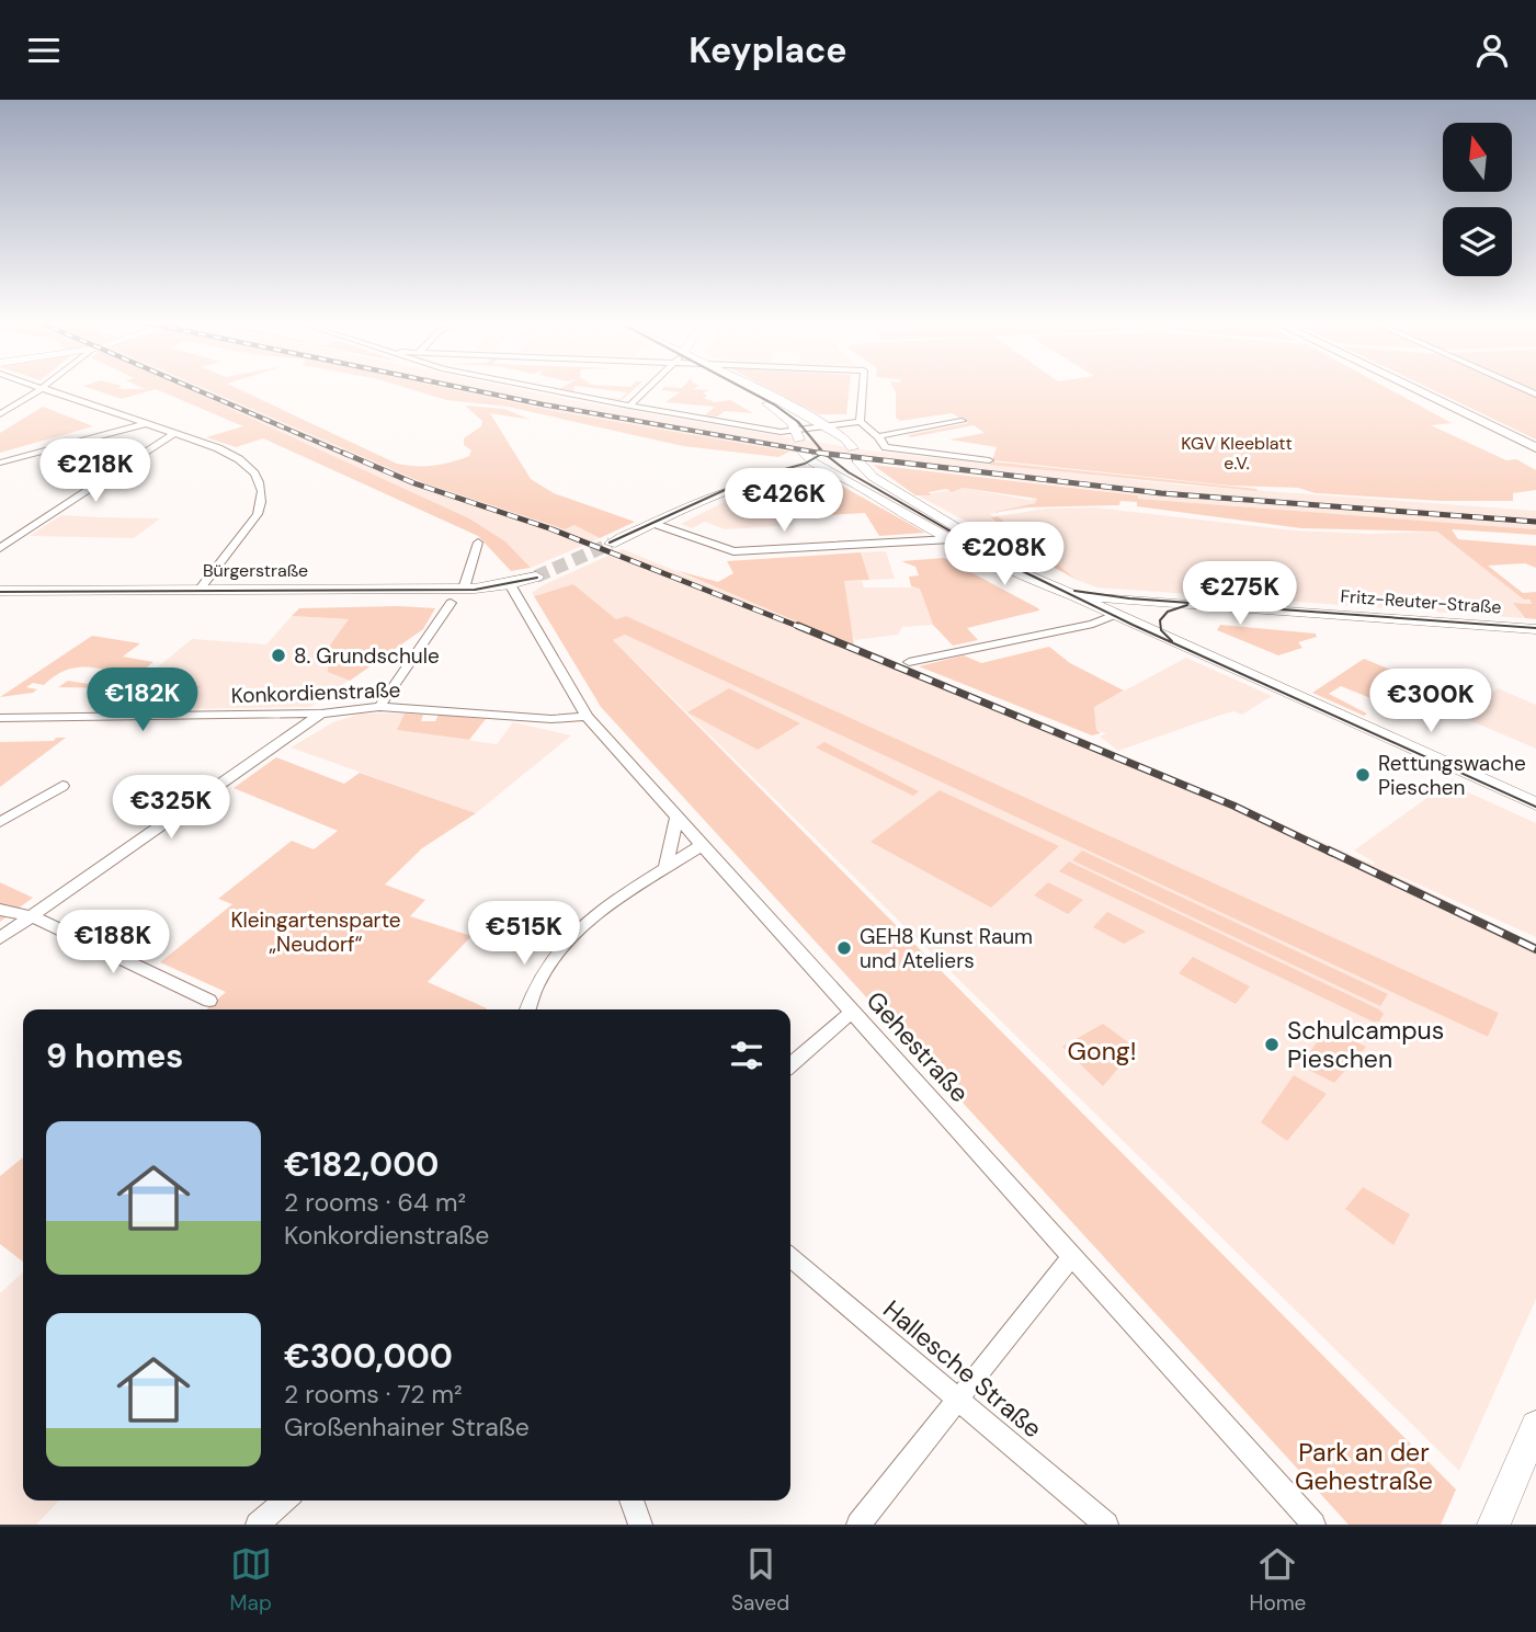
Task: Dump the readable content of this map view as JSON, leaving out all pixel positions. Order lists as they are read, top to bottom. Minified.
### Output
{"streets":{"main road":["Bürgerstraße","Fritz-Reuter-Straße"],"street":["Konkordienstraße","Gehestraße","Hallesche Straße"]},"crossings":[["Bürgerstraße","Gehestraße"],["Konkordienstraße","Gehestraße"]],"parks":["KGV Kleeblatt e.V.","Kleingartensparte „Neudorf“","Gong!","Park an der Gehestraße"],"places":["8. Grundschule","Rettungswache Pieschen","GEH8 Kunst Raum und Ateliers","Schulcampus Pieschen"],"north":"top","page":{"header":"Keyplace","price":["€218K","€426K","€208K","€275K","€182K","€300K","€325K","€515K","€188K"],"heading":"9 homes","list":[{"name":"€182,000","note":"2 rooms · 64 m² · Konkordienstraße"},{"name":"€300,000","note":"2 rooms · 72 m² · Großenhainer Straße"}],"tabs":["Map","Saved","Home"]}}
